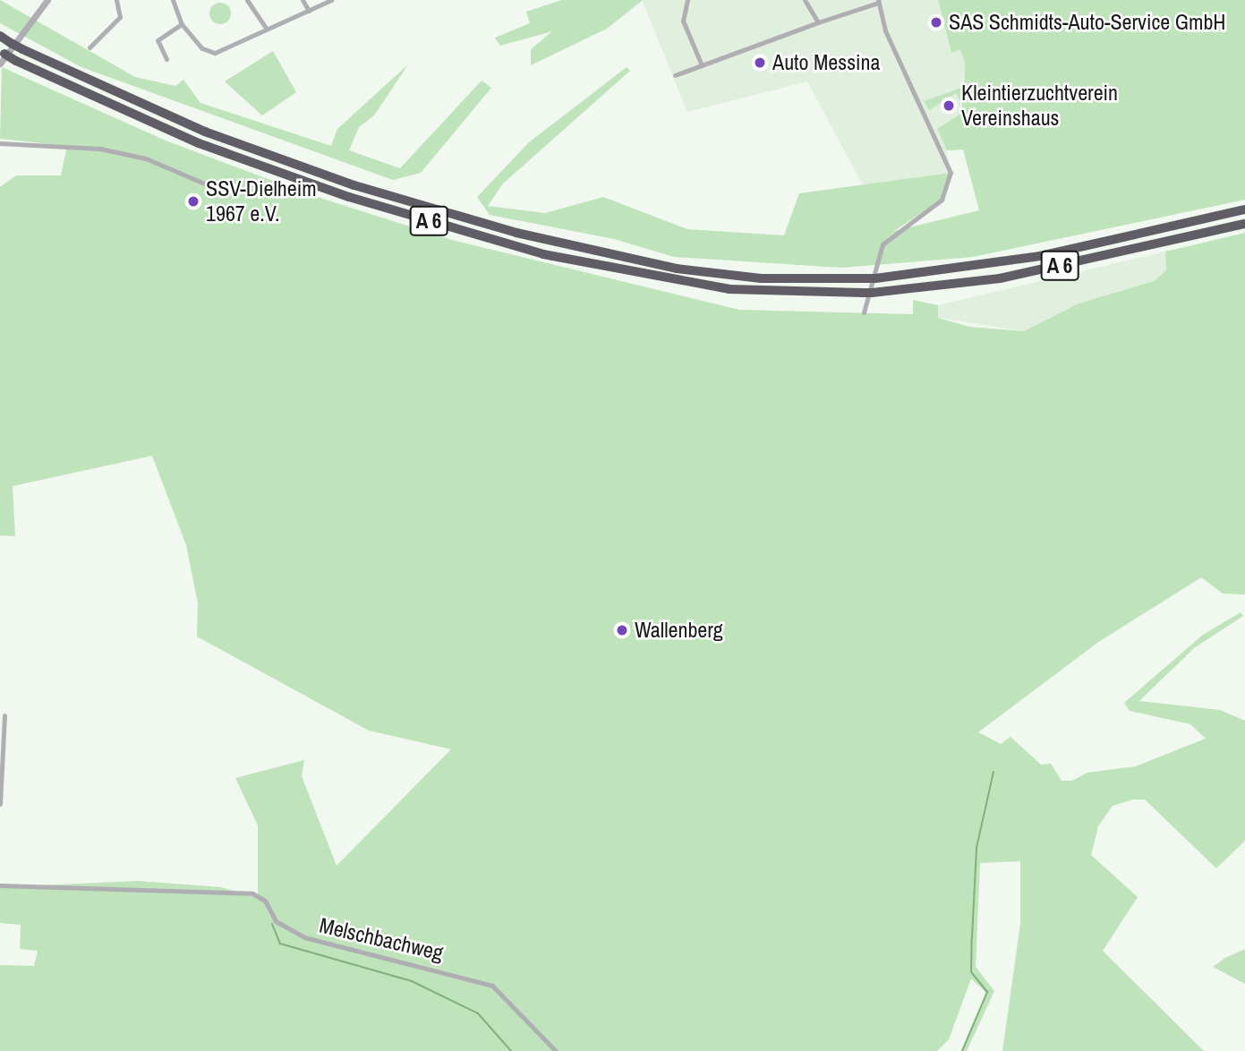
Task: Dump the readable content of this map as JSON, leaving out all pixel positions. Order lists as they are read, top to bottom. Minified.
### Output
{"streets":{"highway":["A 6"],"street":["Melschbachweg"]},"places":["SAS Schmidts-Auto-Service GmbH","Auto Messina","Kleintierzuchtverein Vereinshaus","SSV-Dielheim 1967 e.V.","Wallenberg"]}
